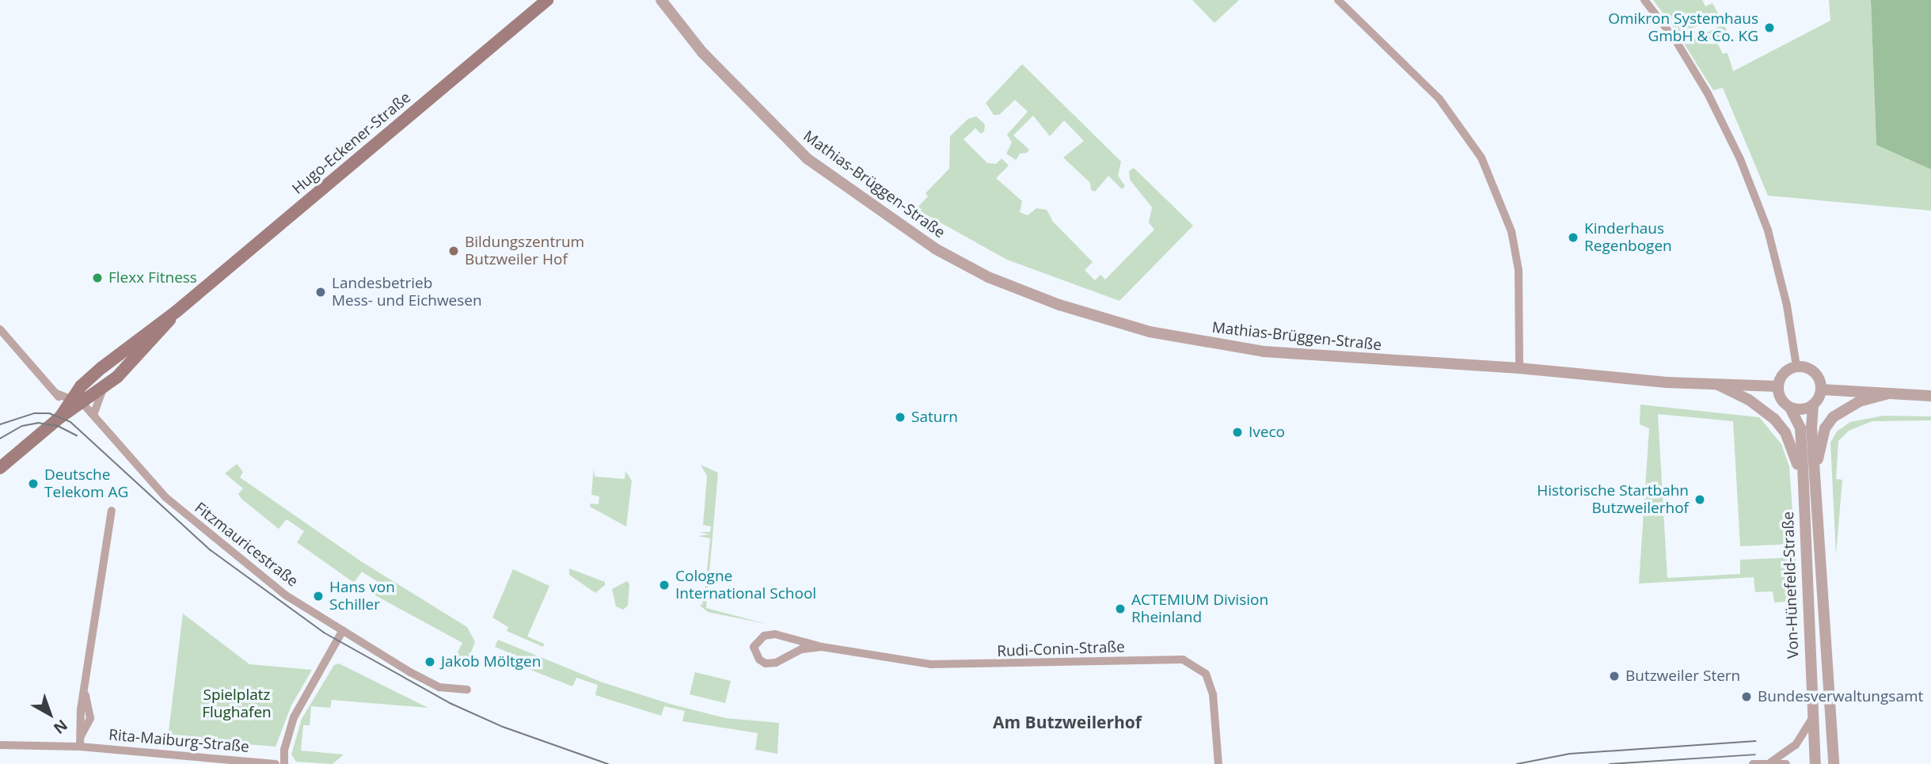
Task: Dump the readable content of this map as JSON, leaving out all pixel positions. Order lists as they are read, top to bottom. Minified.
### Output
{"streets":{"main road":["Hugo-Eckener-Straße"],"street":["Mathias-Brüggen-Straße","Fitzmauricestraße","Von-Hünefeld-Straße","Rudi-Conin-Straße","Rita-Maiburg-Straße"]},"crossings":[["Hugo-Eckener-Straße","Fitzmauricestraße"],["Mathias-Brüggen-Straße","Von-Hünefeld-Straße"]],"districts":["Am Butzweilerhof"],"parks":["Spielplatz Flughafen"],"places":["Omikron Systemhaus GmbH & Co. KG","Kinderhaus Regenbogen","Bildungszentrum Butzweiler Hof","Flexx Fitness","Landesbetrieb Mess- und Eichwesen","Saturn","Iveco","Deutsche Telekom AG","Historische Startbahn Butzweilerhof","Cologne International School","Hans von Schiller","ACTEMIUM Division Rheinland","Jakob Möltgen","Butzweiler Stern","Bundesverwaltungsamt"],"north":"bottom right"}
